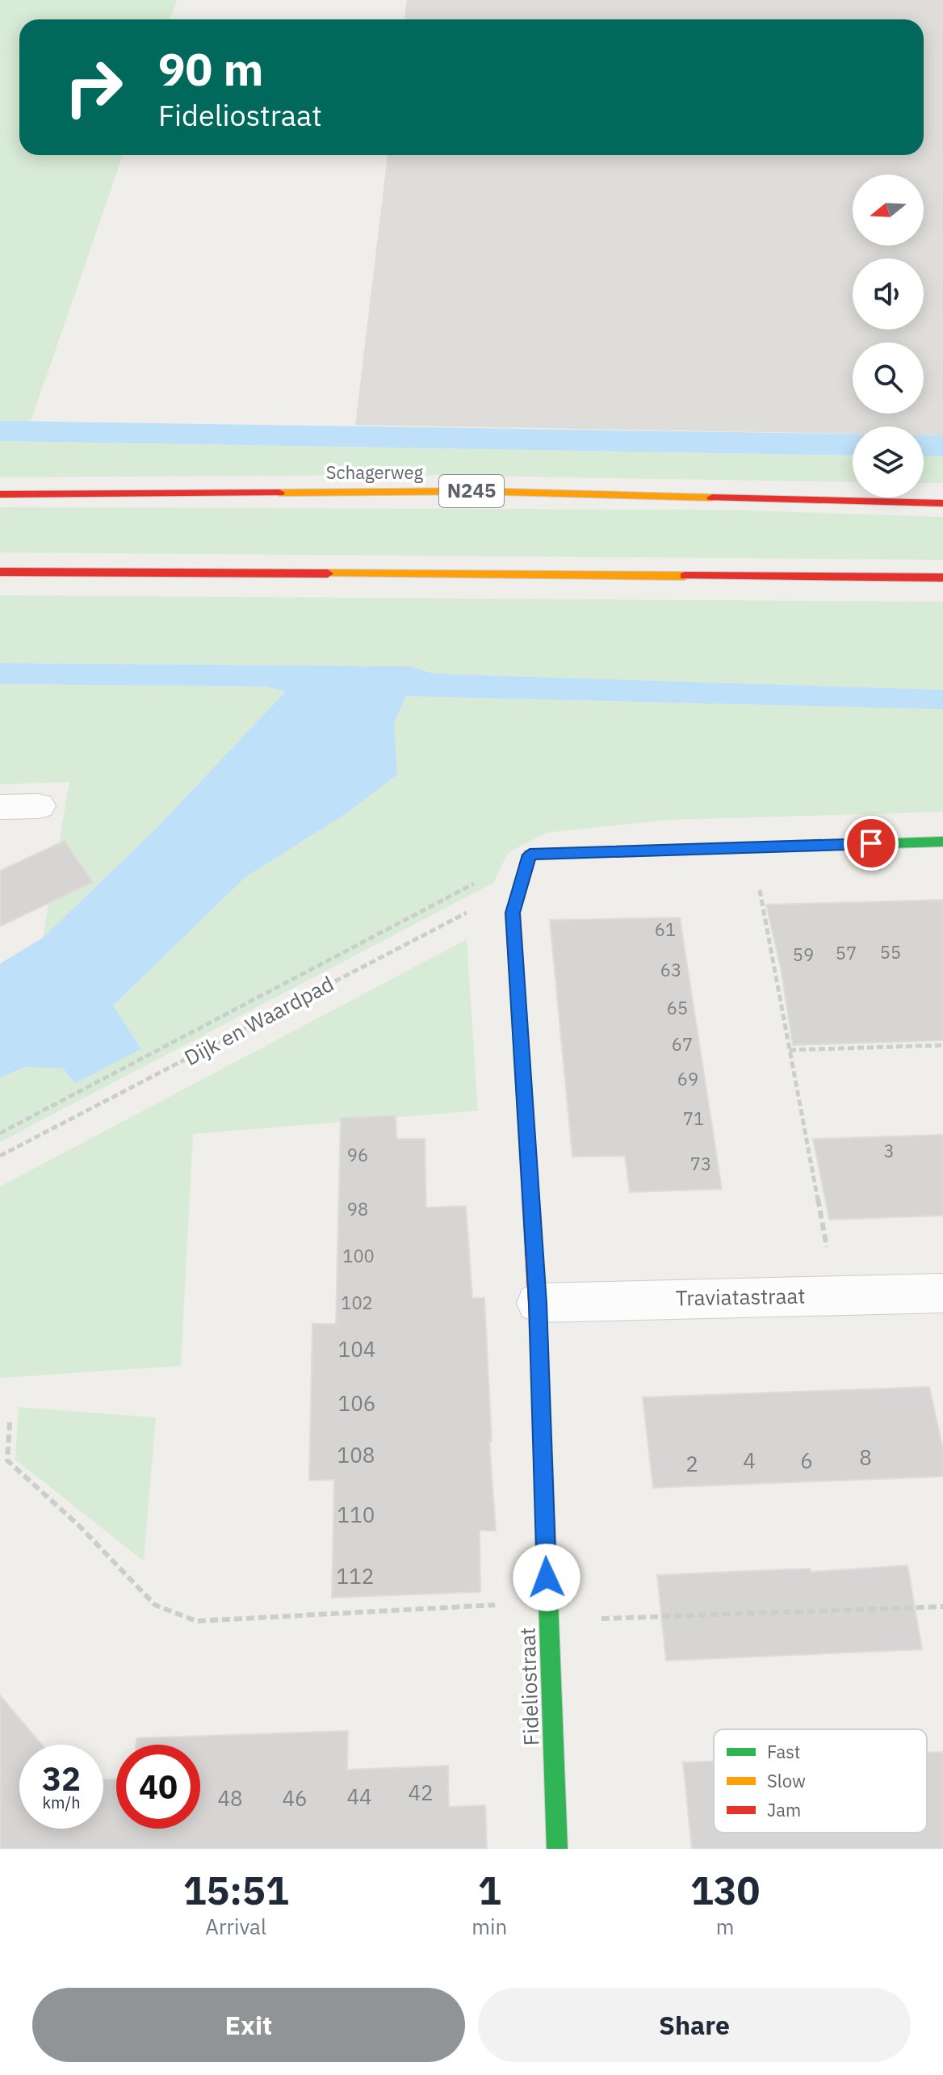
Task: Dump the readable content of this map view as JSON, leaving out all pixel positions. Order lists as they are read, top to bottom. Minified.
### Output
{"streets":{"main road":["Schagerweg","N245","Fideliostraat"],"street":["Traviatastraat"],"path":["Dijk en Waardpad"]},"crossings":[["Dijk en Waardpad","Fideliostraat"],["Traviatastraat","Fideliostraat"]],"house_numbers":["61","55","57","59","63","65","67","69","71","3","96","73","98","100","102","104","106","108","8","4","6","2","110","112","42","44","48","46"],"legend":["Fast","Slow","Jam"],"north":"left","page":{"turn":["90 m","Fideliostraat"],"speed":"32 km/h","limit":"40","eta":["15:51","Arrival","1","min","130","m"],"buttons":["Exit","Share"]}}
